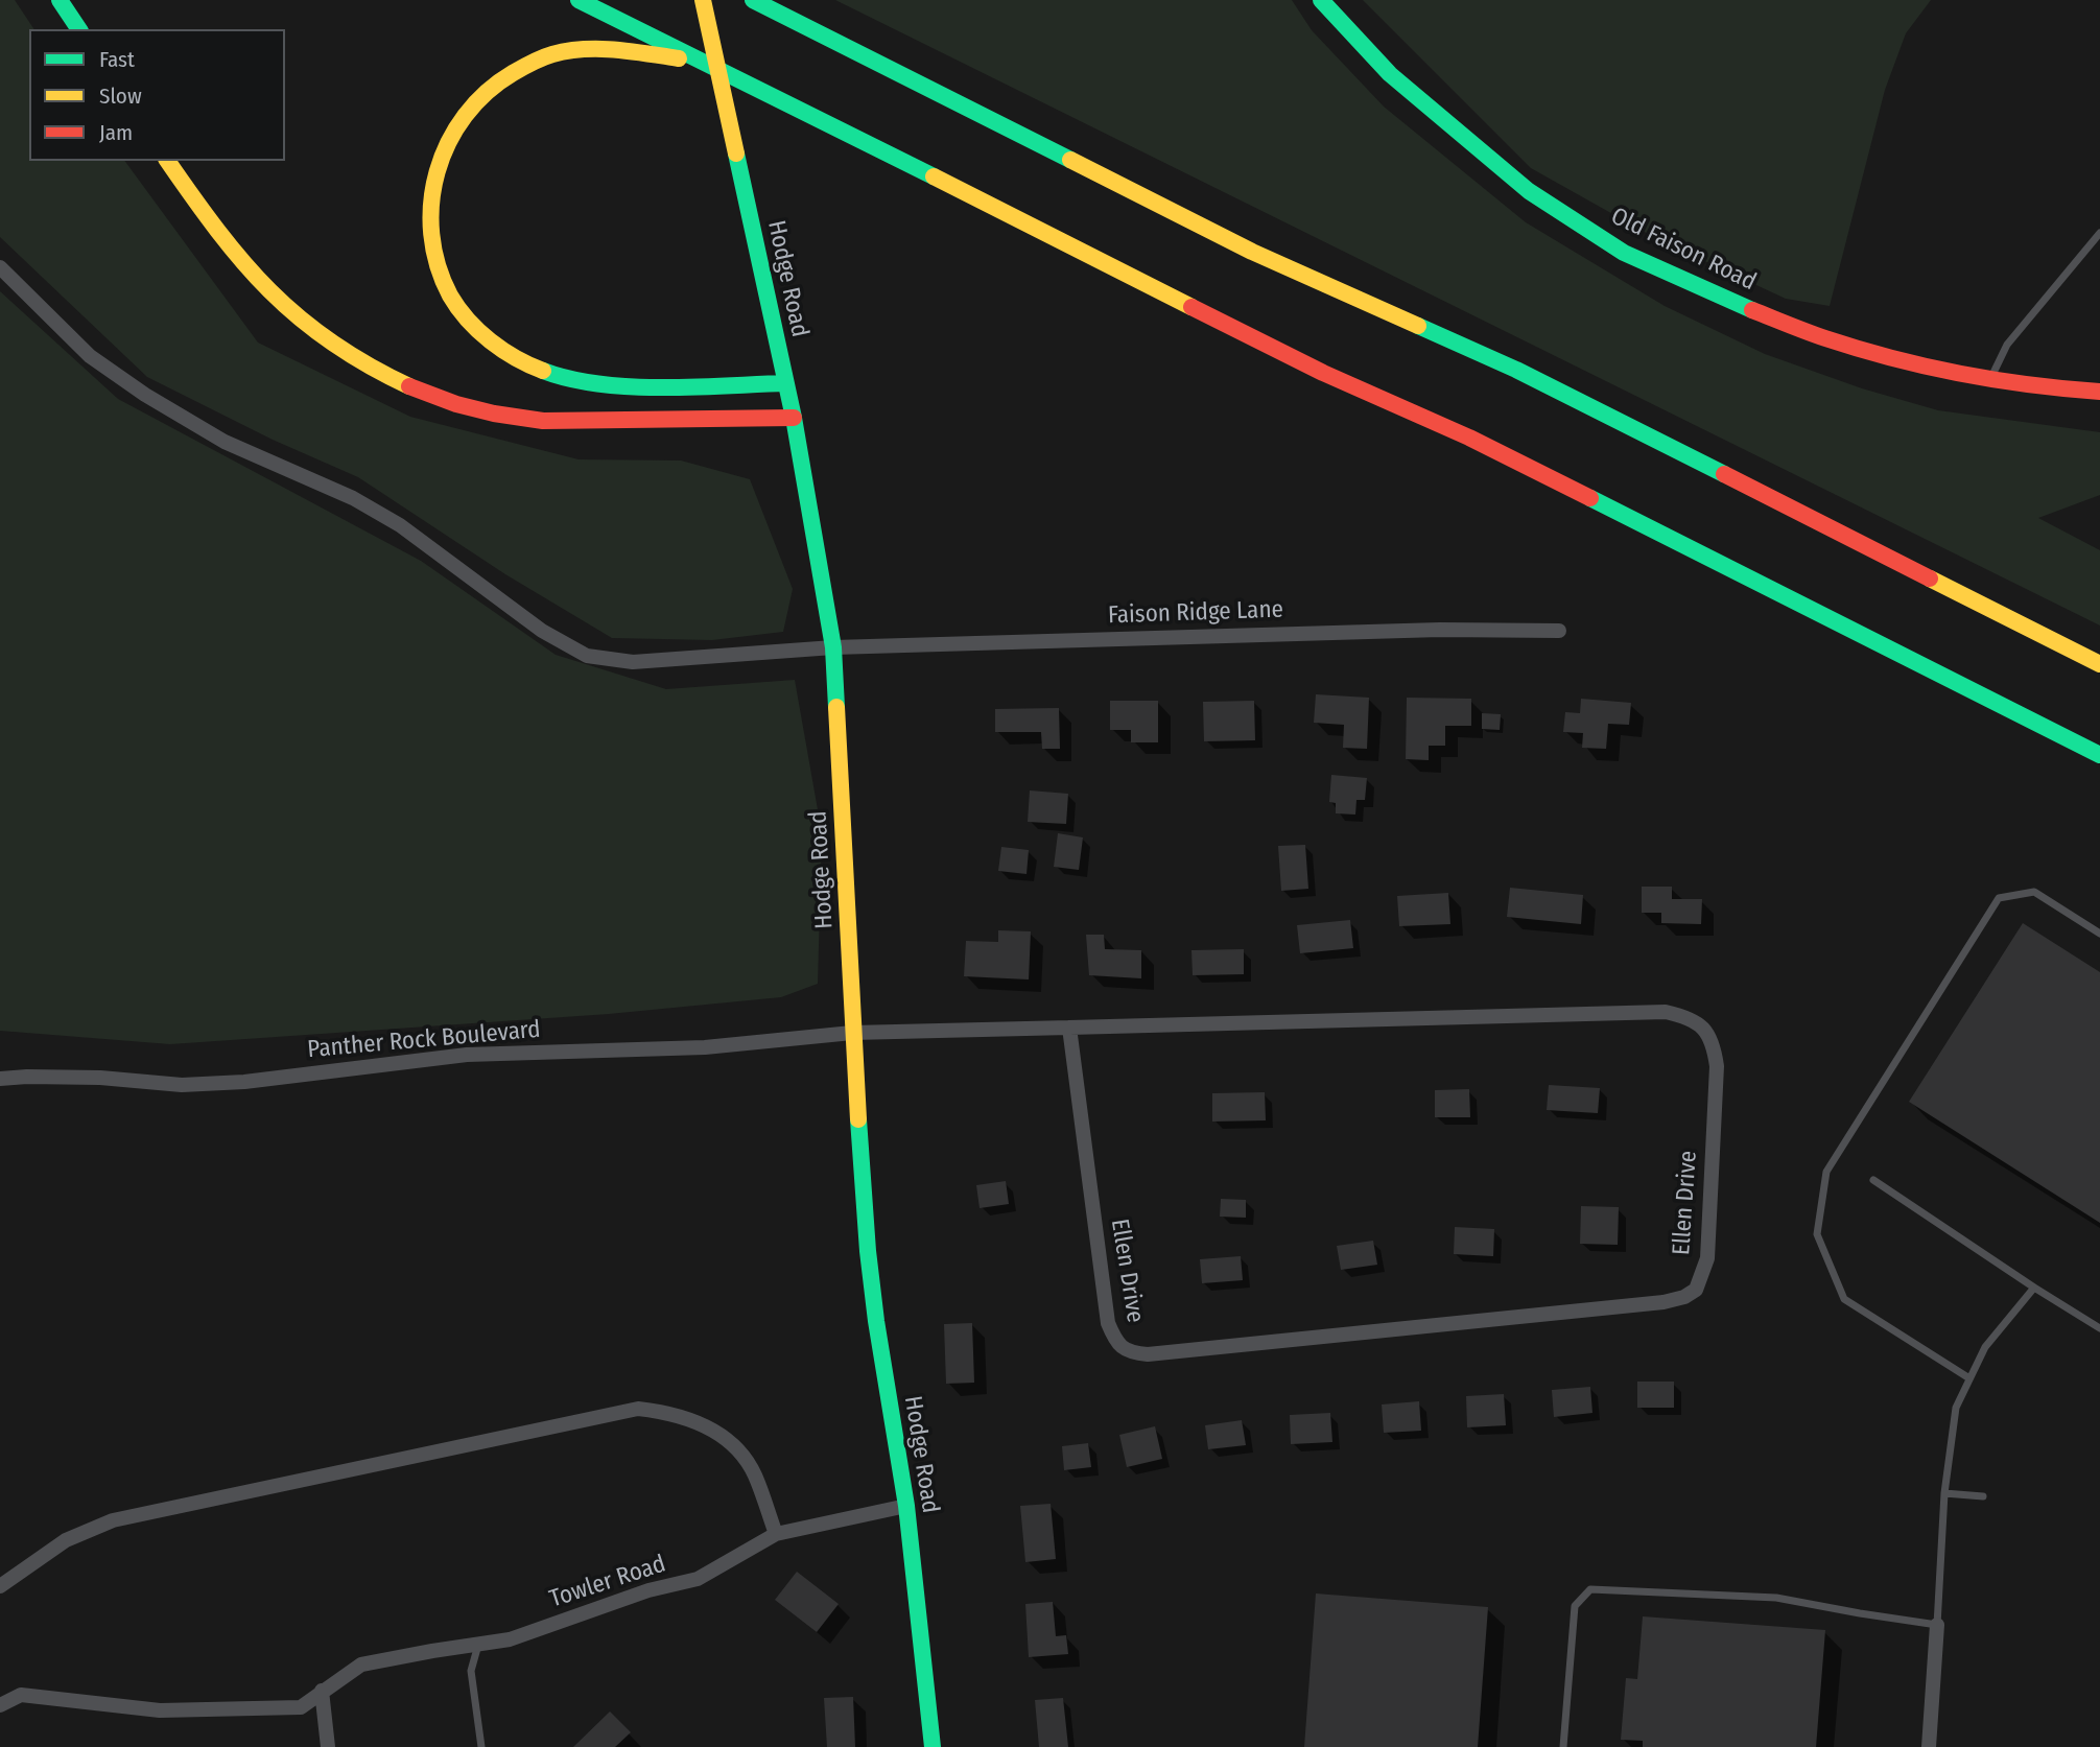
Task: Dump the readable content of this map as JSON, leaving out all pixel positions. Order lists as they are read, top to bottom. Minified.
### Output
{"streets":{"main road":["Old Faison Road","Hodge Road"],"street":["Faison Ridge Lane","Panther Rock Boulevard","Ellen Drive","Towler Road"]},"crossings":[["Hodge Road","Faison Ridge Lane"],["Hodge Road","Panther Rock Boulevard"],["Hodge Road","Ellen Drive"],["Hodge Road","Towler Road"],["Panther Rock Boulevard","Ellen Drive"]],"legend":["Fast","Slow","Jam"]}
